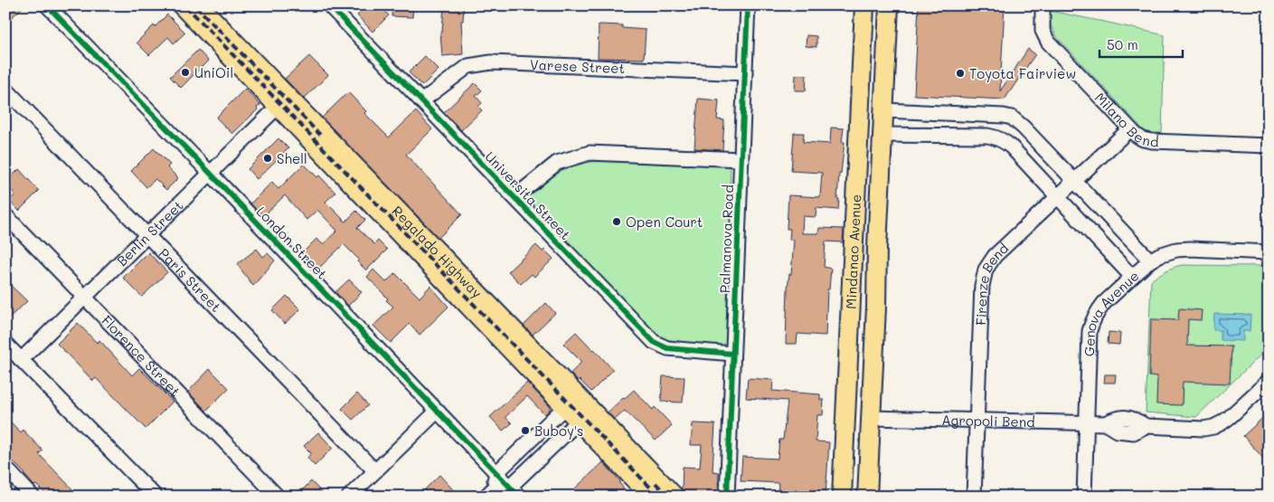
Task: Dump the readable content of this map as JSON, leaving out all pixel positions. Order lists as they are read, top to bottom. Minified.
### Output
{"streets":{"main road":["Regalado Highway","Mindanao Avenue"],"street":["Varese Street","Milano Bend","Universita Street","Berlin Street","Palmanova Road","London Street","Paris Street","Firenze Bend","Genova Avenue","Florence Street","Agropoli Bend"]},"crossings":[["Varese Street","Universita Street"],["Varese Street","Palmanova Road"],["Milano Bend","Firenze Bend"],["Universita Street","Palmanova Road"],["Berlin Street","London Street"],["Berlin Street","Regalado Highway"],["Berlin Street","Paris Street"],["Berlin Street","Florence Street"],["Mindanao Avenue","Agropoli Bend"],["Firenze Bend","Agropoli Bend"],["Genova Avenue","Agropoli Bend"]],"places":["UniOil","Toyota Fairview","Shell","Open Court","Buboy's"],"scale_bar":"50 m"}
